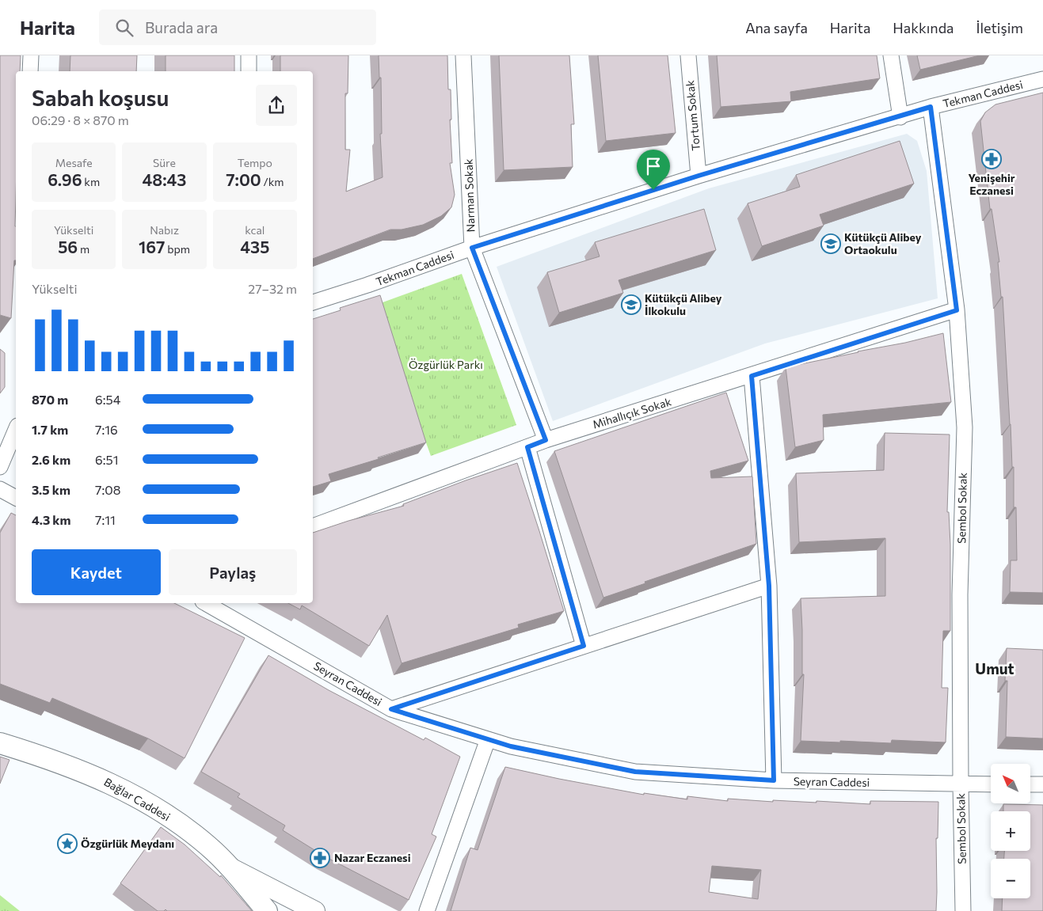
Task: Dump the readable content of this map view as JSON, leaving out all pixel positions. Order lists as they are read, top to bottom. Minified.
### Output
{"streets":{"main road":["Bağlar Caddesi"],"street":["Tekman Caddesi","Tortum Sokak","Narman Sokak","Mihallıçık Sokak","Sembol Sokak","Seyran Caddesi"]},"crossings":[["Tekman Caddesi","Tortum Sokak"],["Tekman Caddesi","Narman Sokak"],["Tekman Caddesi","Sembol Sokak"],["Narman Sokak","Mihallıçık Sokak"],["Mihallıçık Sokak","Sembol Sokak"],["Sembol Sokak","Seyran Caddesi"]],"districts":["Umut"],"parks":["Özgürlük Parkı"],"places":{"pharmacy":["Yenişehir Eczanesi","Nazar Eczanesi"],"school or university":["Kütükçü Alibey Ortaokulu","Kütükçü Alibey İlkokulu"],"place":["Özgürlük Meydanı"]},"north":"top left","page":{"header":"Harita","search":"Burada ara","nav":["Ana sayfa","Harita","Hakkında","İletişim"],"heading":["Sabah koşusu","06:29 · 8 × 870 m"],"stats":[["Mesafe","6.96 km"],["Süre","48:43"],["Tempo","7:00 /km"],["Yükselti","56 m"],["Nabız","167 bpm"],["kcal","435"]],"chart":["Yükselti","27–32 m"],"list":[{"name":"870 m","note":"6:54"},{"name":"1.7 km","note":"7:16"},{"name":"2.6 km","note":"6:51"},{"name":"3.5 km","note":"7:08"},{"name":"4.3 km","note":"7:11"}],"buttons":["Kaydet","Paylaş"],"map_buttons":["+","−"]}}
